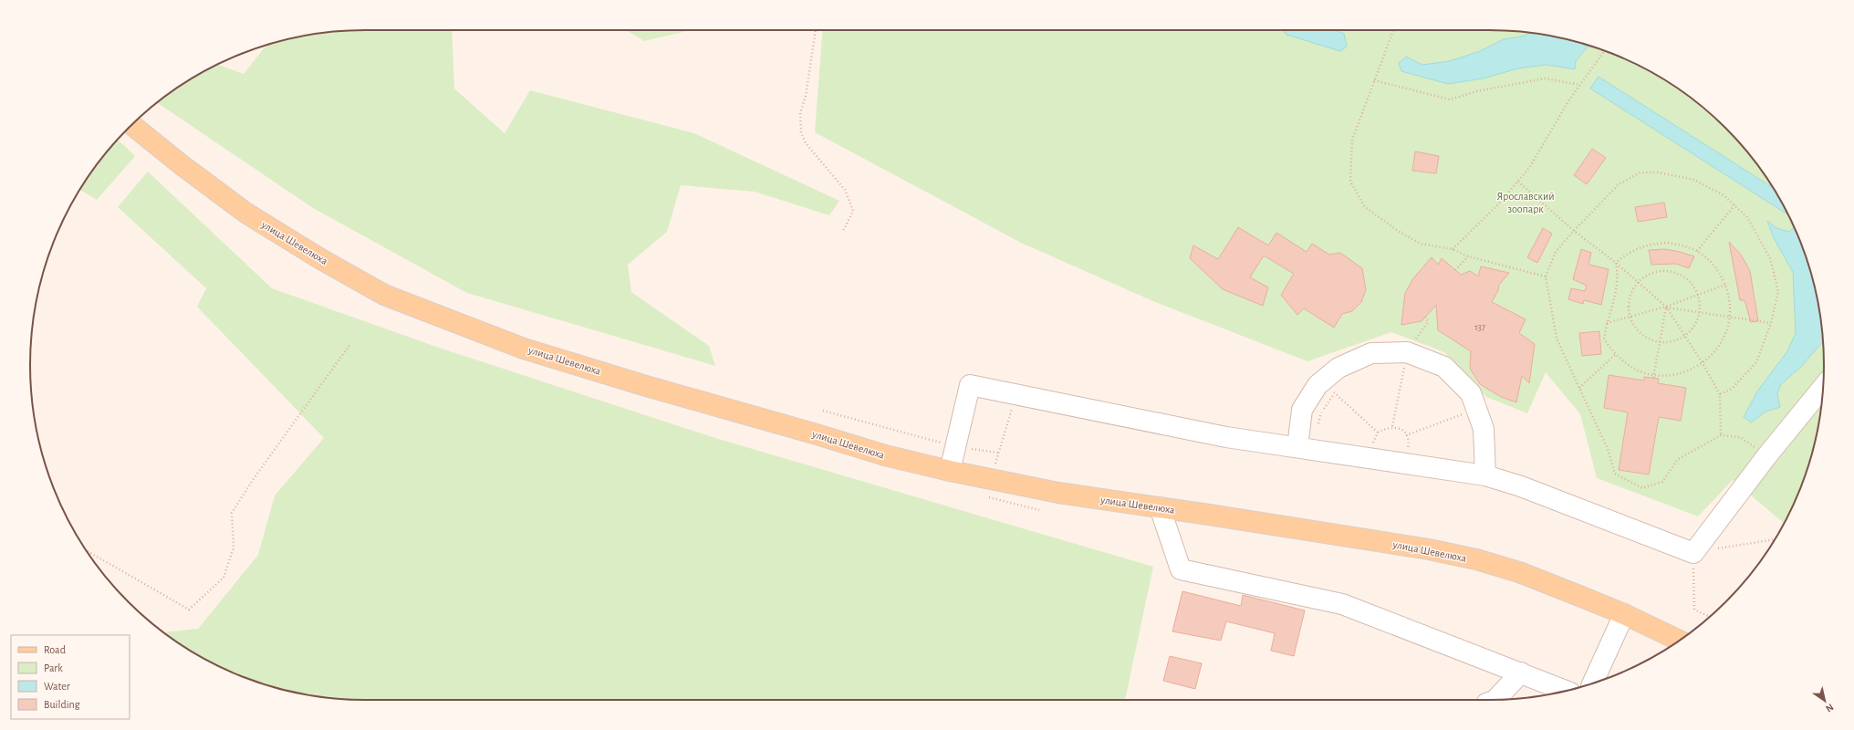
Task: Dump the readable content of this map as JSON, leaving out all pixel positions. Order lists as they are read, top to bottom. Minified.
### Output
{"streets":{"main road":["улица Шевелюха"]},"parks":["Ярославский зоопарк"],"house_numbers":["137"],"legend":["Road","Park","Water","Building"],"north":"bottom right"}
